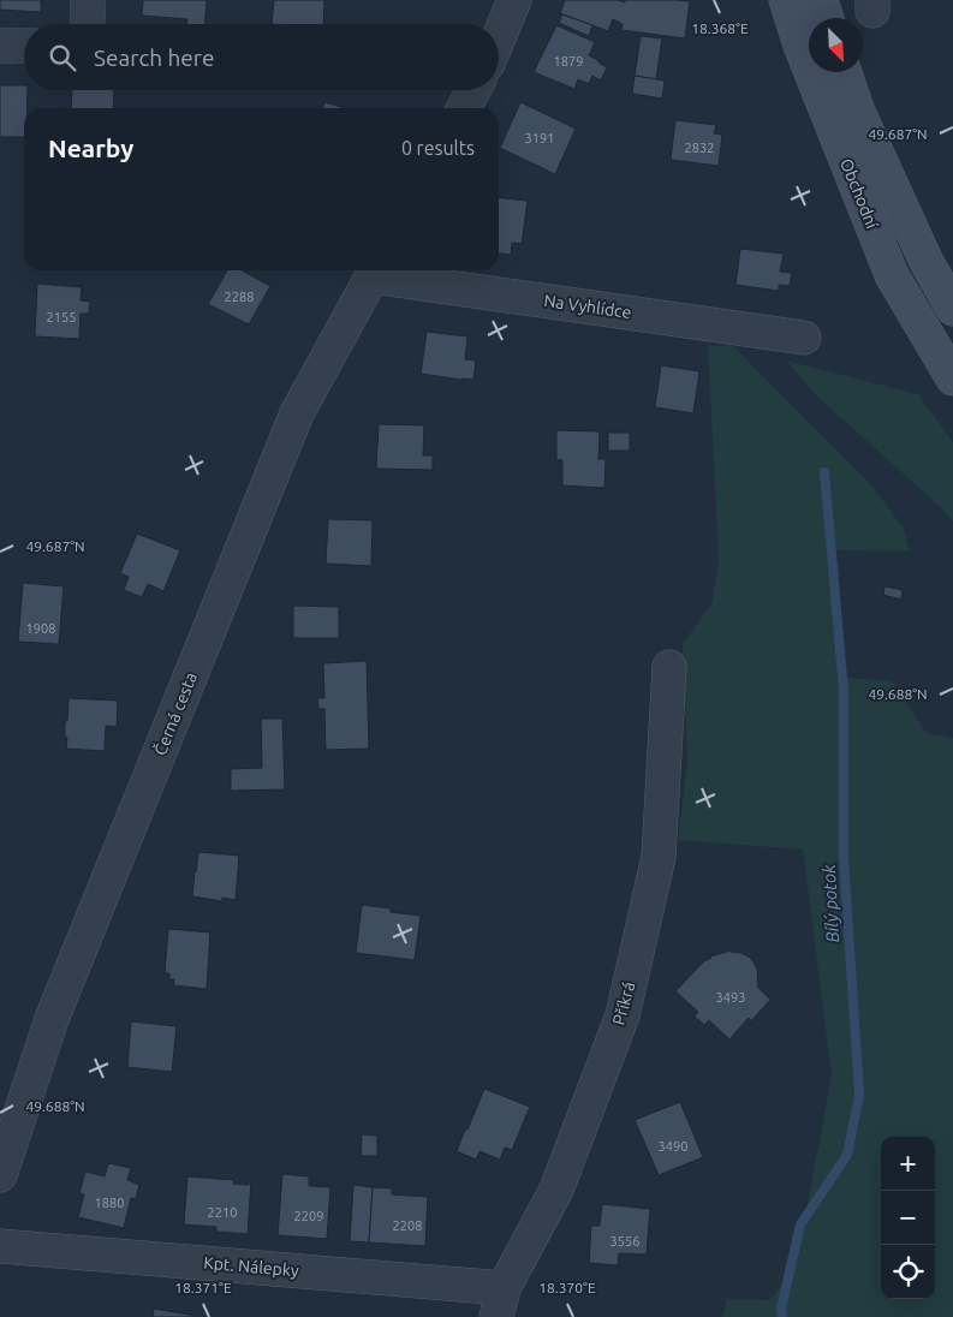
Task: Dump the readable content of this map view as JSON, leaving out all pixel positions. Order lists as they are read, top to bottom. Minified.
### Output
{"streets":{"main road":["Obchodní"],"street":["Na Vyhlídce","Černá cesta","Příkrá","Kpt. Nálepky"]},"crossings":[["Na Vyhlídce","Černá cesta"],["Příkrá","Kpt. Nálepky"]],"water":["Bílý potok"],"house_numbers":["1879","3191","2832","2288","2155","1908","3493","3490","1880","2210","2209","2208","3556"],"north":"bottom right","page":{"search":"Search here","heading":["Nearby","0 results"],"map_buttons":["+","−"]},"coordinates":["18.368°E","49.687°N","49.688°N","18.371°E","18.370°E"]}
